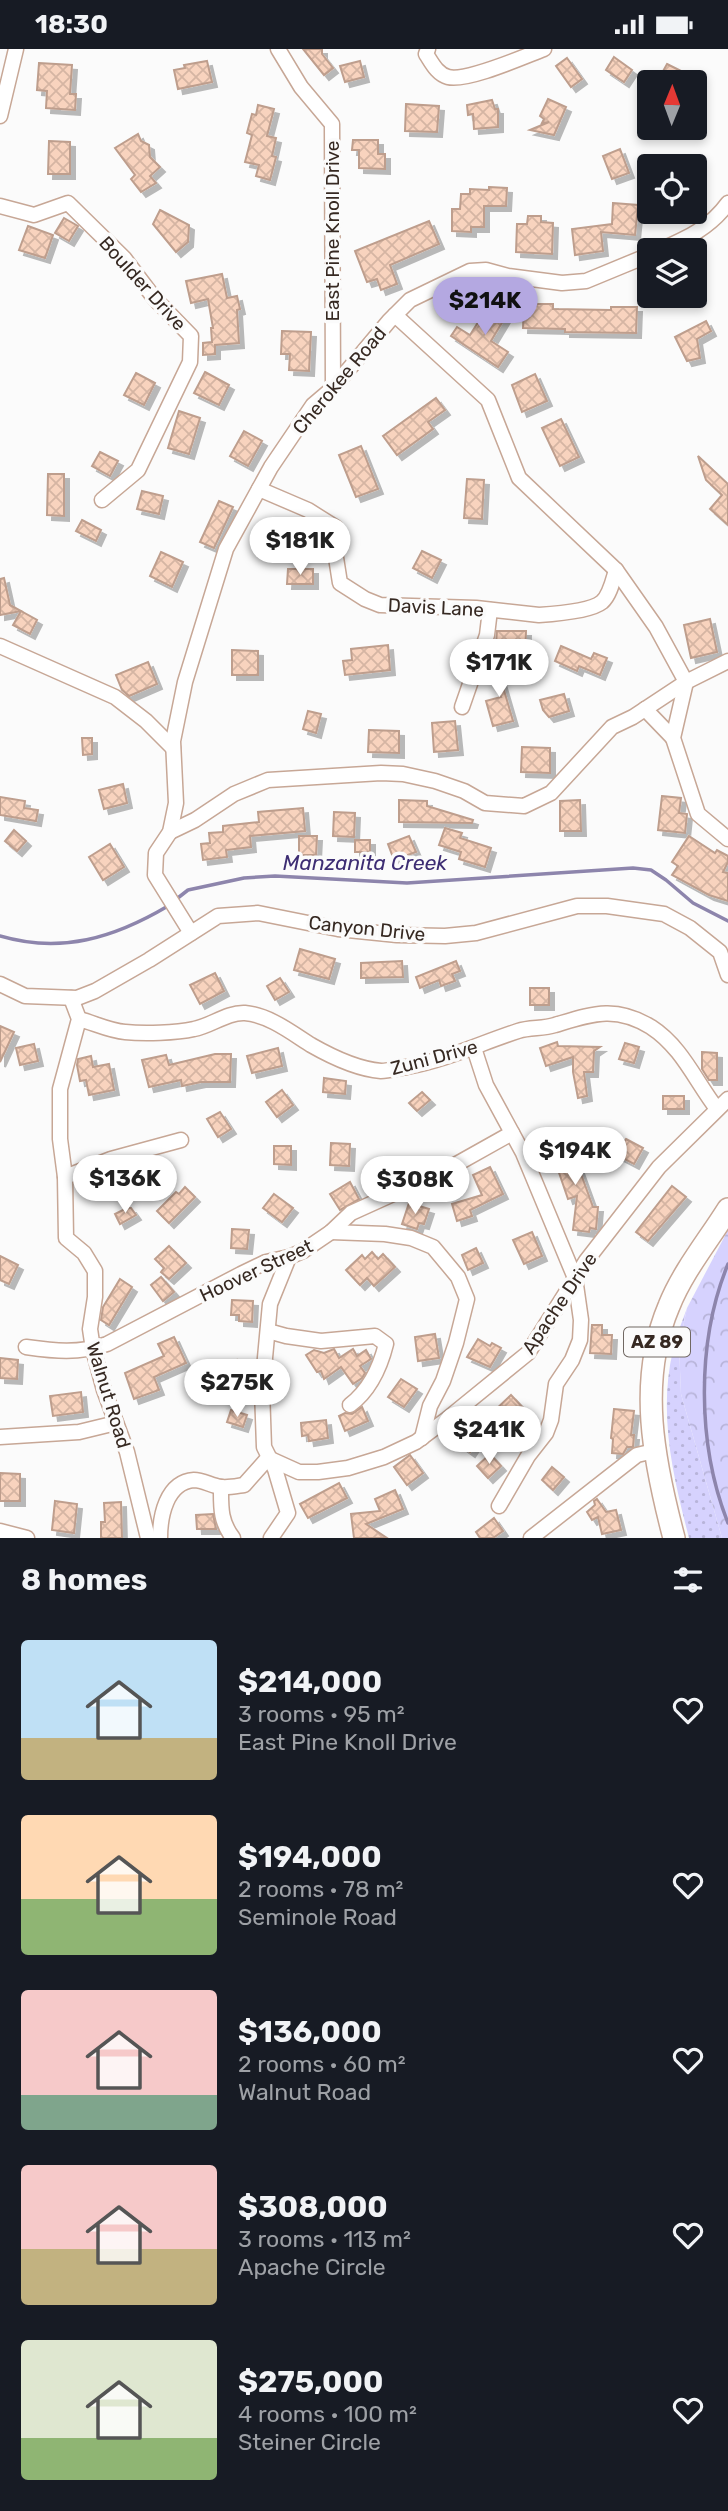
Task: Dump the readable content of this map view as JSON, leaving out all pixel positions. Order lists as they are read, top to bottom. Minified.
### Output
{"streets":{"main road":["AZ 89"],"street":["East Pine Knoll Drive","Boulder Drive","Cherokee Road","Davis Lane","Canyon Drive","Zuni Drive","Hoover Street","Apache Drive","Walnut Road"]},"crossings":[["East Pine Knoll Drive","Cherokee Road"],["Cherokee Road","Davis Lane"],["Cherokee Road","Canyon Drive"],["Zuni Drive","Apache Drive"],["Zuni Drive","Walnut Road"],["Hoover Street","Apache Drive"],["Hoover Street","Walnut Road"]],"water":["Manzanita Creek"],"north":"top","page":{"status":"18:30","price":["$214K","$181K","$171K","$194K","$136K","$308K","$275K","$241K"],"heading":"8 homes","list":[{"name":"$214,000","note":"3 rooms · 95 m² · East Pine Knoll Drive"},{"name":"$194,000","note":"2 rooms · 78 m² · Seminole Road"},{"name":"$136,000","note":"2 rooms · 60 m² · Walnut Road"},{"name":"$308,000","note":"3 rooms · 113 m² · Apache Circle"},{"name":"$275,000","note":"4 rooms · 100 m² · Steiner Circle"}]}}
